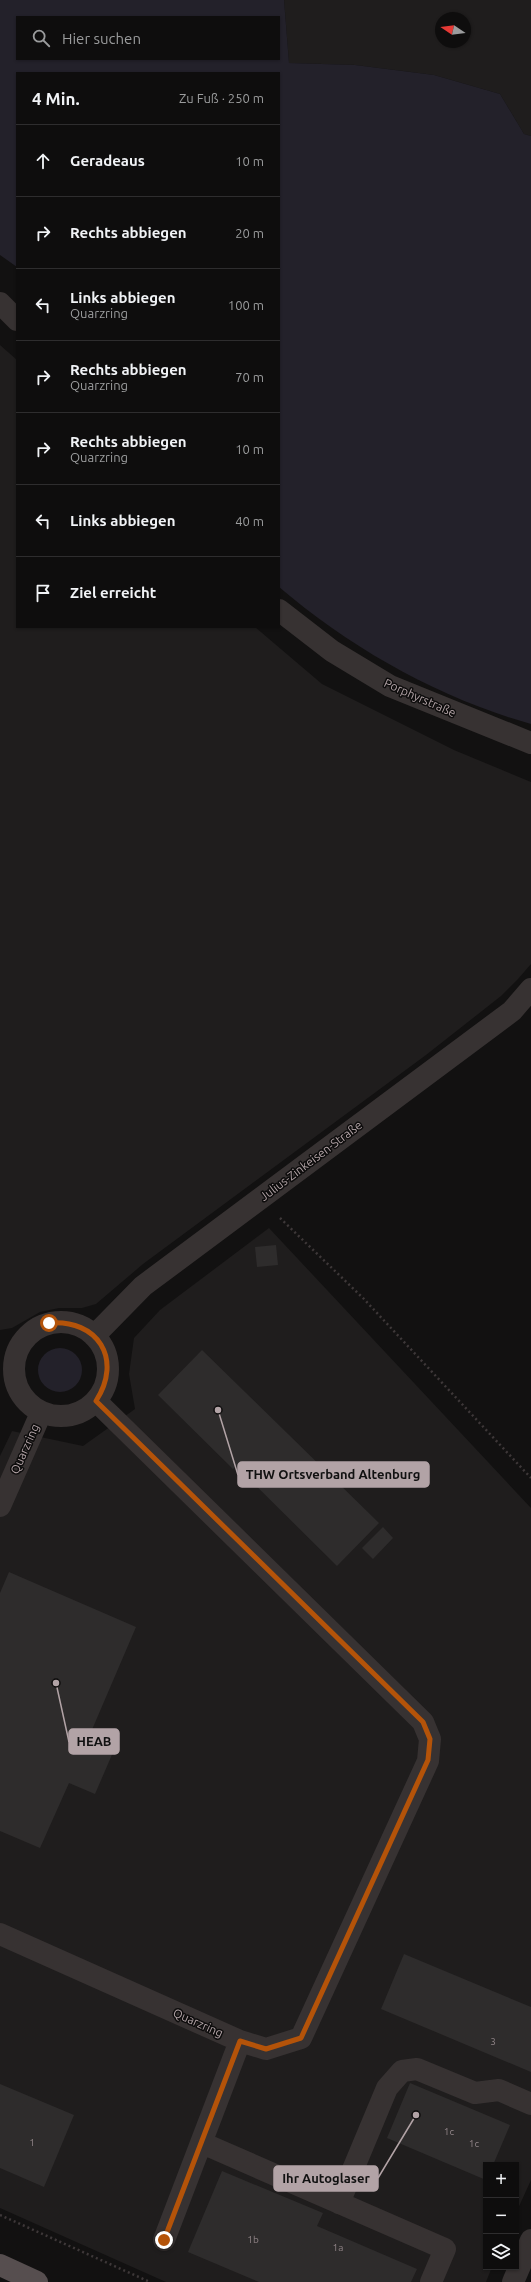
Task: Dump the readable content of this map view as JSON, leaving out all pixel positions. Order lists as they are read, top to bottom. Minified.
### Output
{"streets":{"street":["Porphyrstraße","Julius-Zinkeisen-Straße","Quarzring"]},"crossings":[["Julius-Zinkeisen-Straße","Quarzring"]],"places":["THW Ortsverband Altenburg","HEAB","Ihr Autoglaser"],"house_numbers":["3","1c","1","1c","1b","1a"],"north":"left","page":{"search":"Hier suchen","heading":["4 Min.","Zu Fuß · 250 m"],"list":[["Geradeaus","10 m"],["Rechts abbiegen","20 m"],["Links abbiegen","Quarzring","100 m"],["Rechts abbiegen","Quarzring","70 m"],["Rechts abbiegen","Quarzring","10 m"],["Links abbiegen","40 m"],"Ziel erreicht"],"map_buttons":["+","−"]}}
